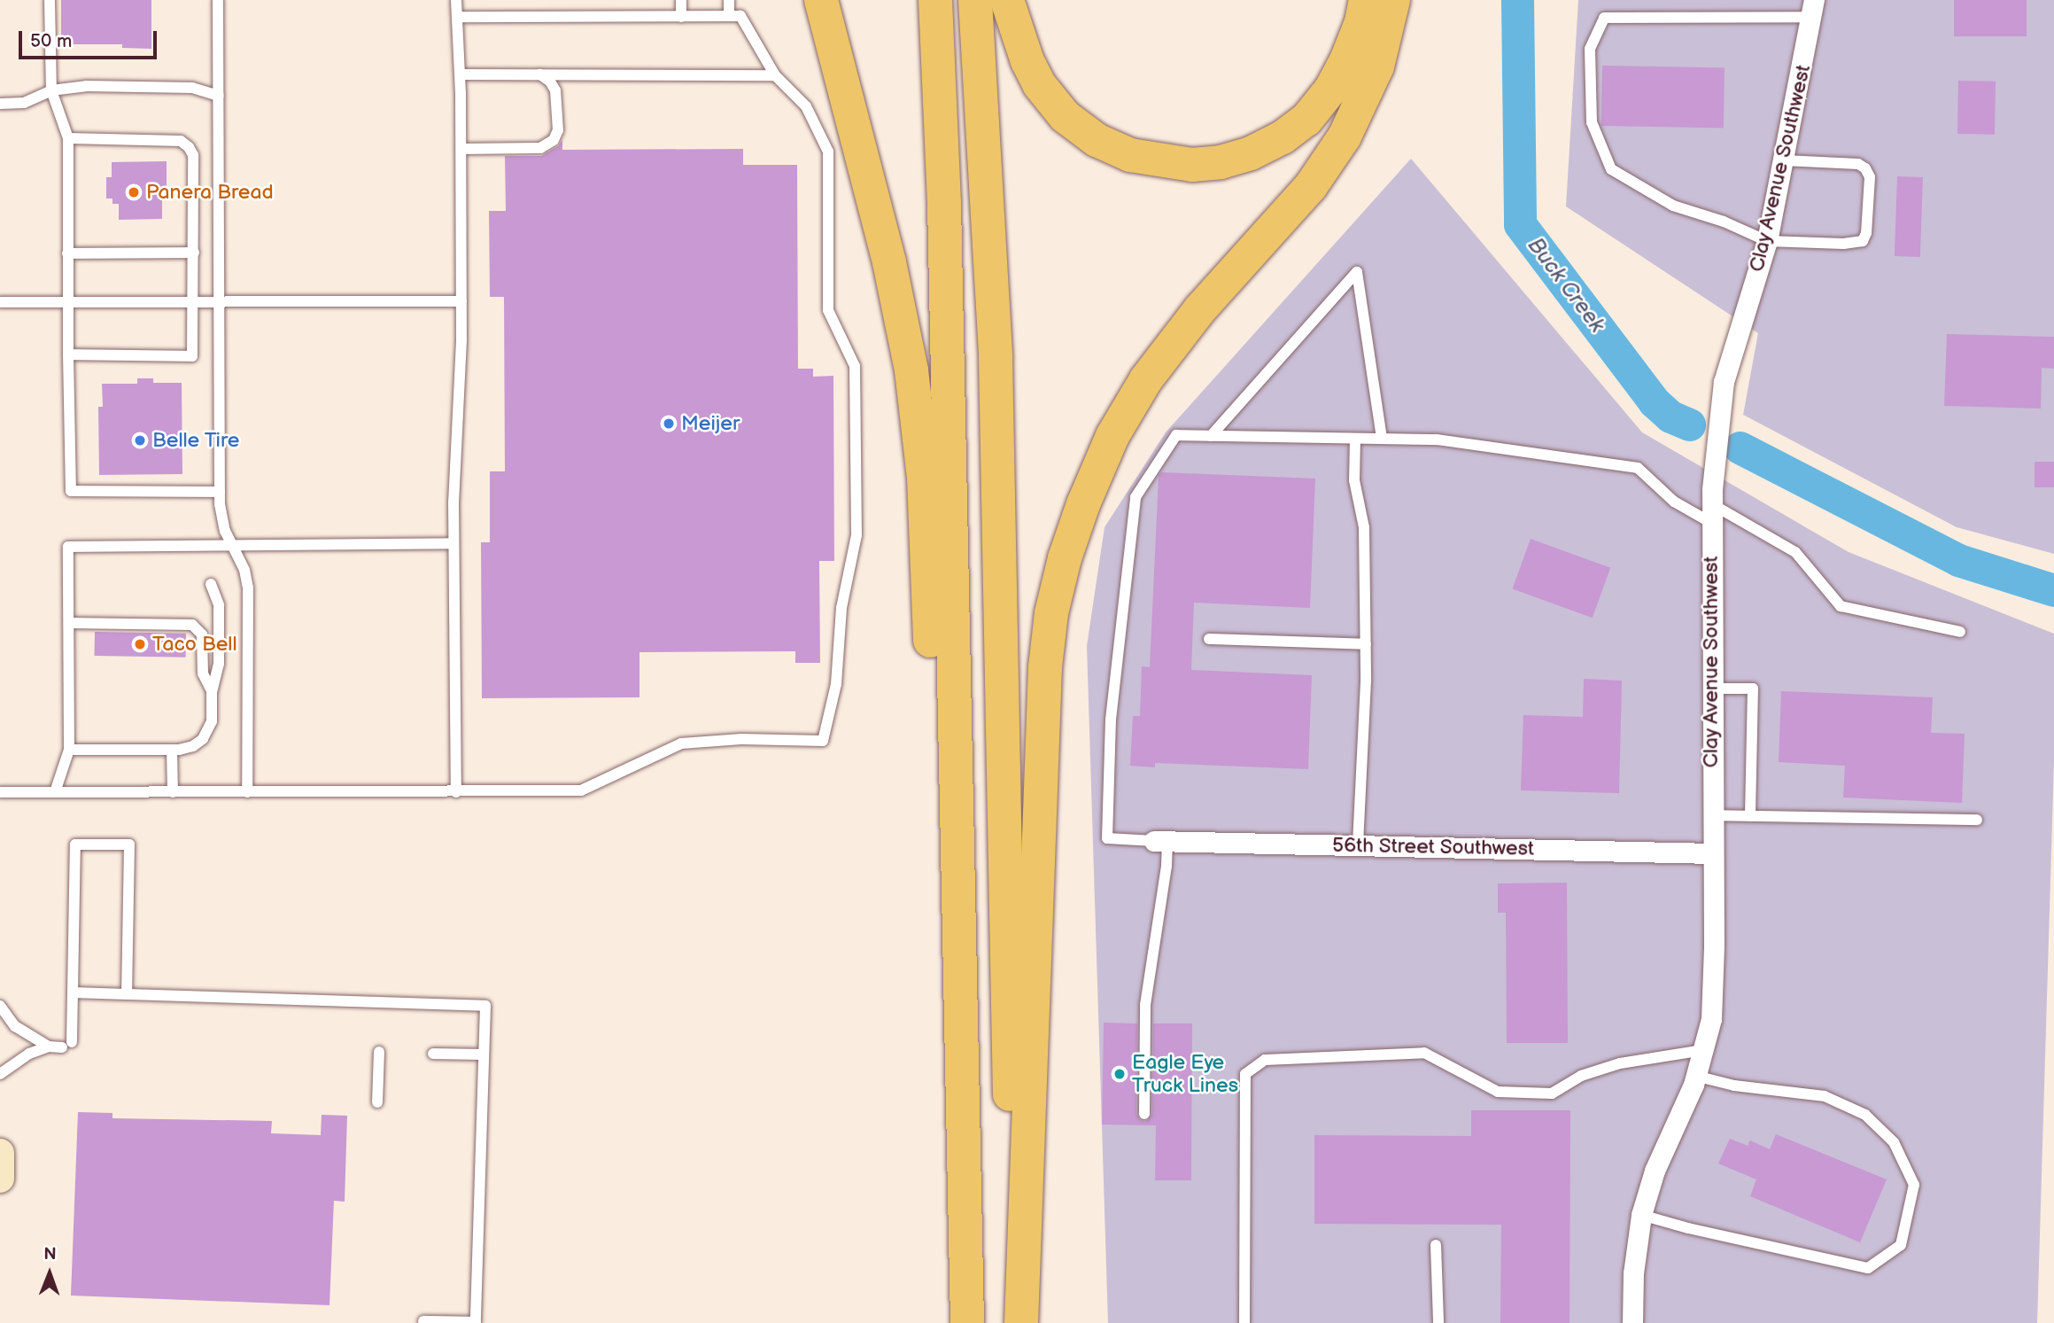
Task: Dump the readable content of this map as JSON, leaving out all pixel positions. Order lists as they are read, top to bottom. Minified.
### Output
{"streets":{"street":["Clay Avenue Southwest","56th Street Southwest"]},"crossings":[["Clay Avenue Southwest","56th Street Southwest"]],"water":["Buck Creek"],"places":["Panera Bread","Meijer","Belle Tire","Taco Bell","Eagle Eye Truck Lines"],"scale_bar":"50 m","north":"top"}
